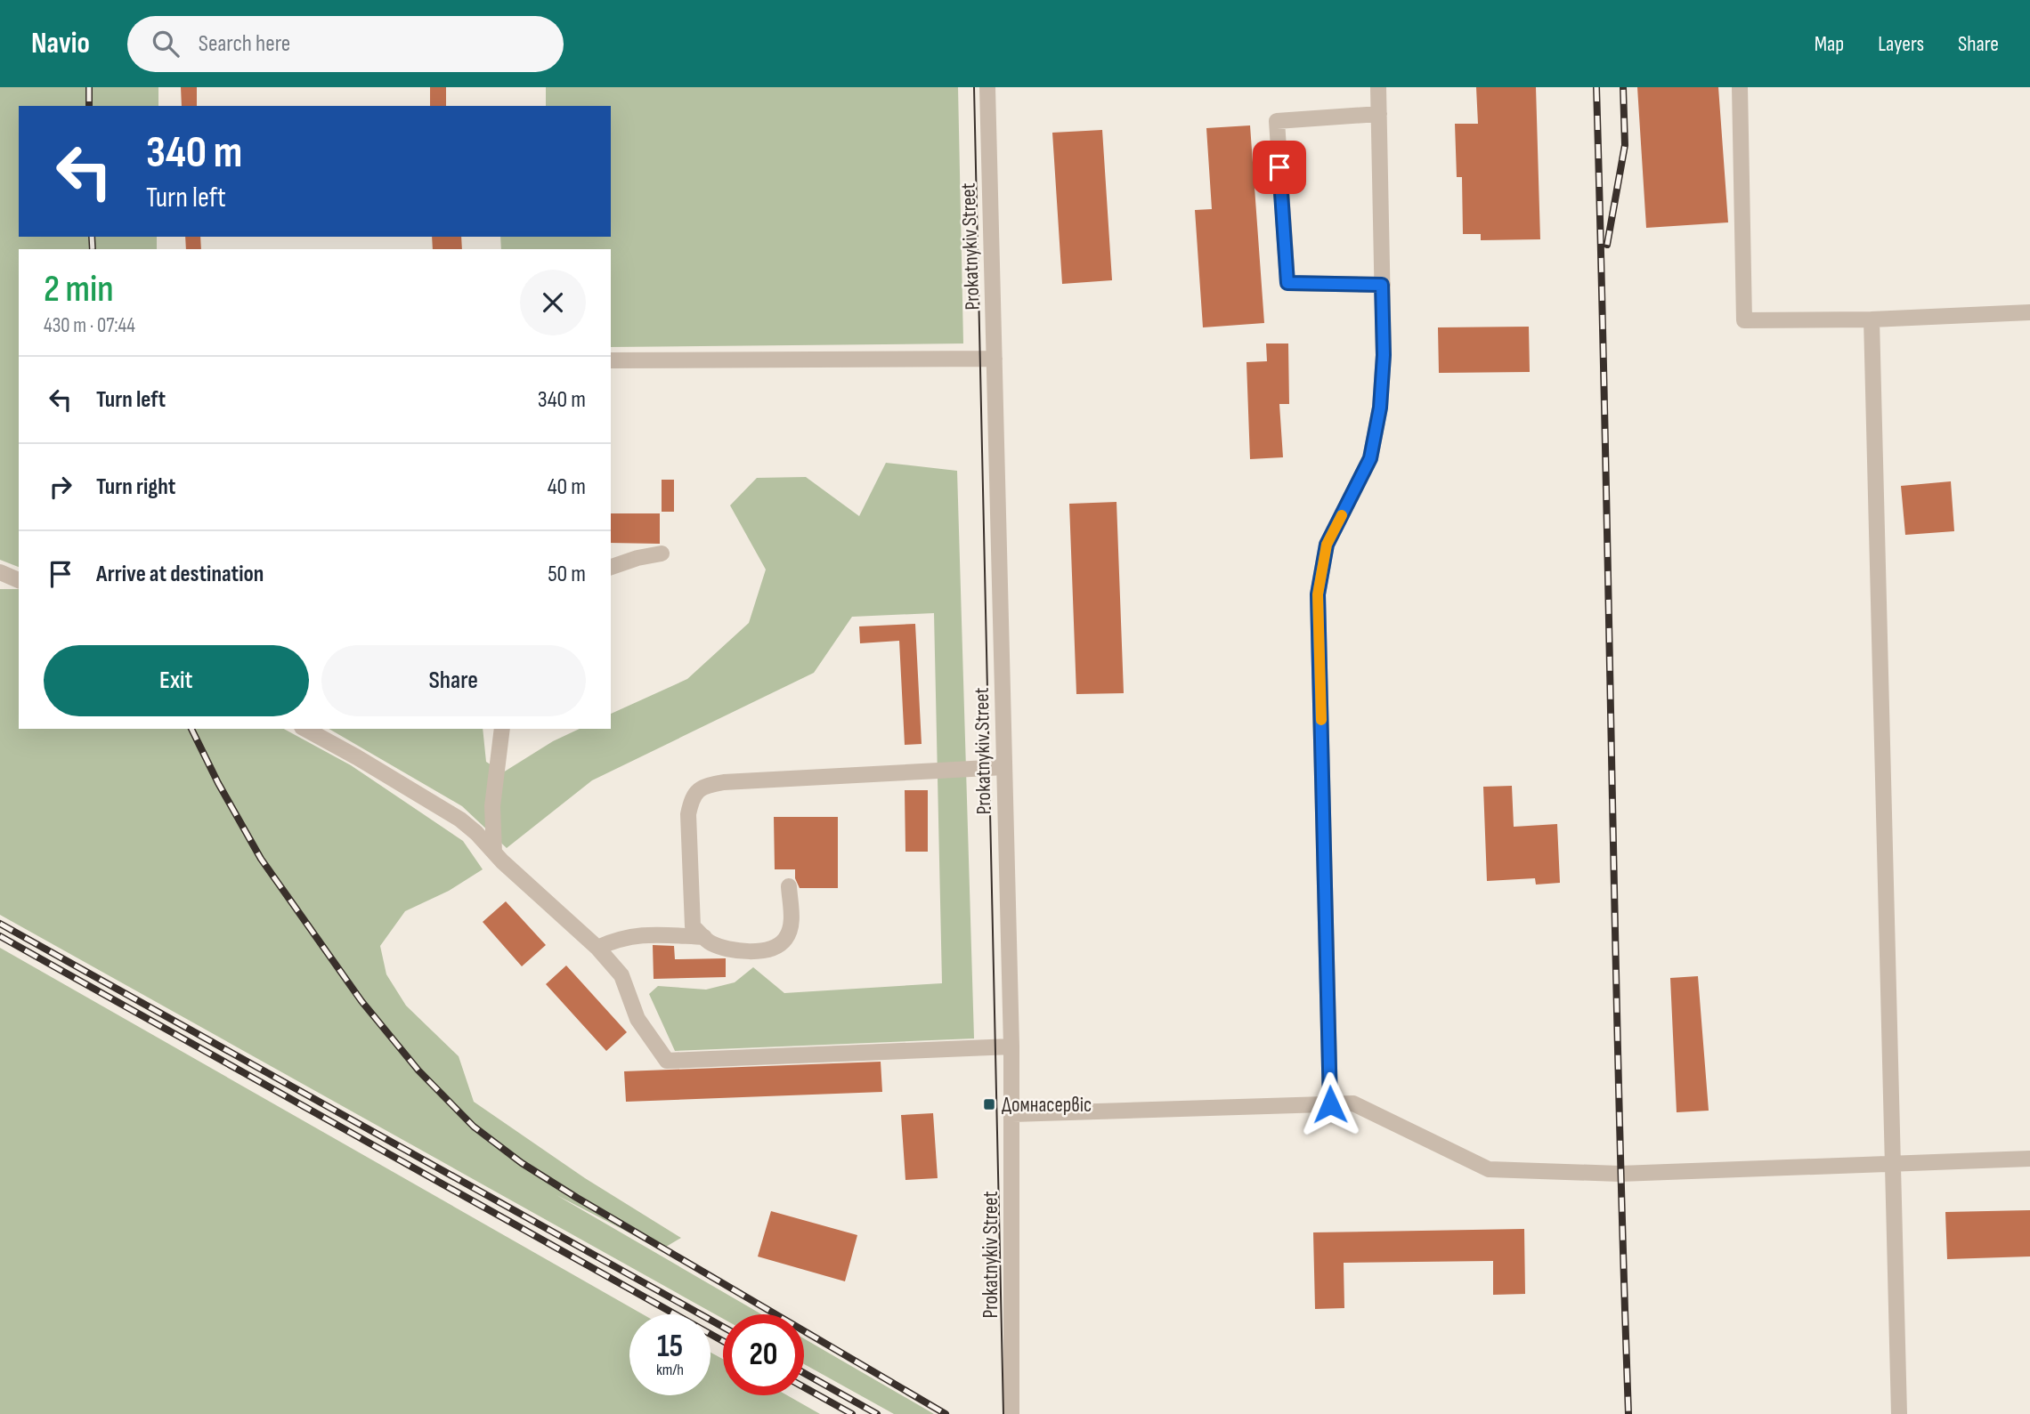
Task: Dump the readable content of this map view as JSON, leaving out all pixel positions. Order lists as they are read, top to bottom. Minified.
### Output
{"streets":{"street":["Prokatnykiv Street"]},"places":{"transit":["Домнасервіс"]},"page":{"header":"Navio","search":"Search here","nav":["Map","Layers","Share"],"turn":["340 m","Turn left"],"heading":["2 min","430 m · 07:44"],"list":[{"name":"Turn left","value":"340 m"},{"name":"Turn right","value":"40 m"},{"name":"Arrive at destination","value":"50 m"}],"buttons":["Exit","Share"],"speed":"15 km/h","limit":"20"}}
